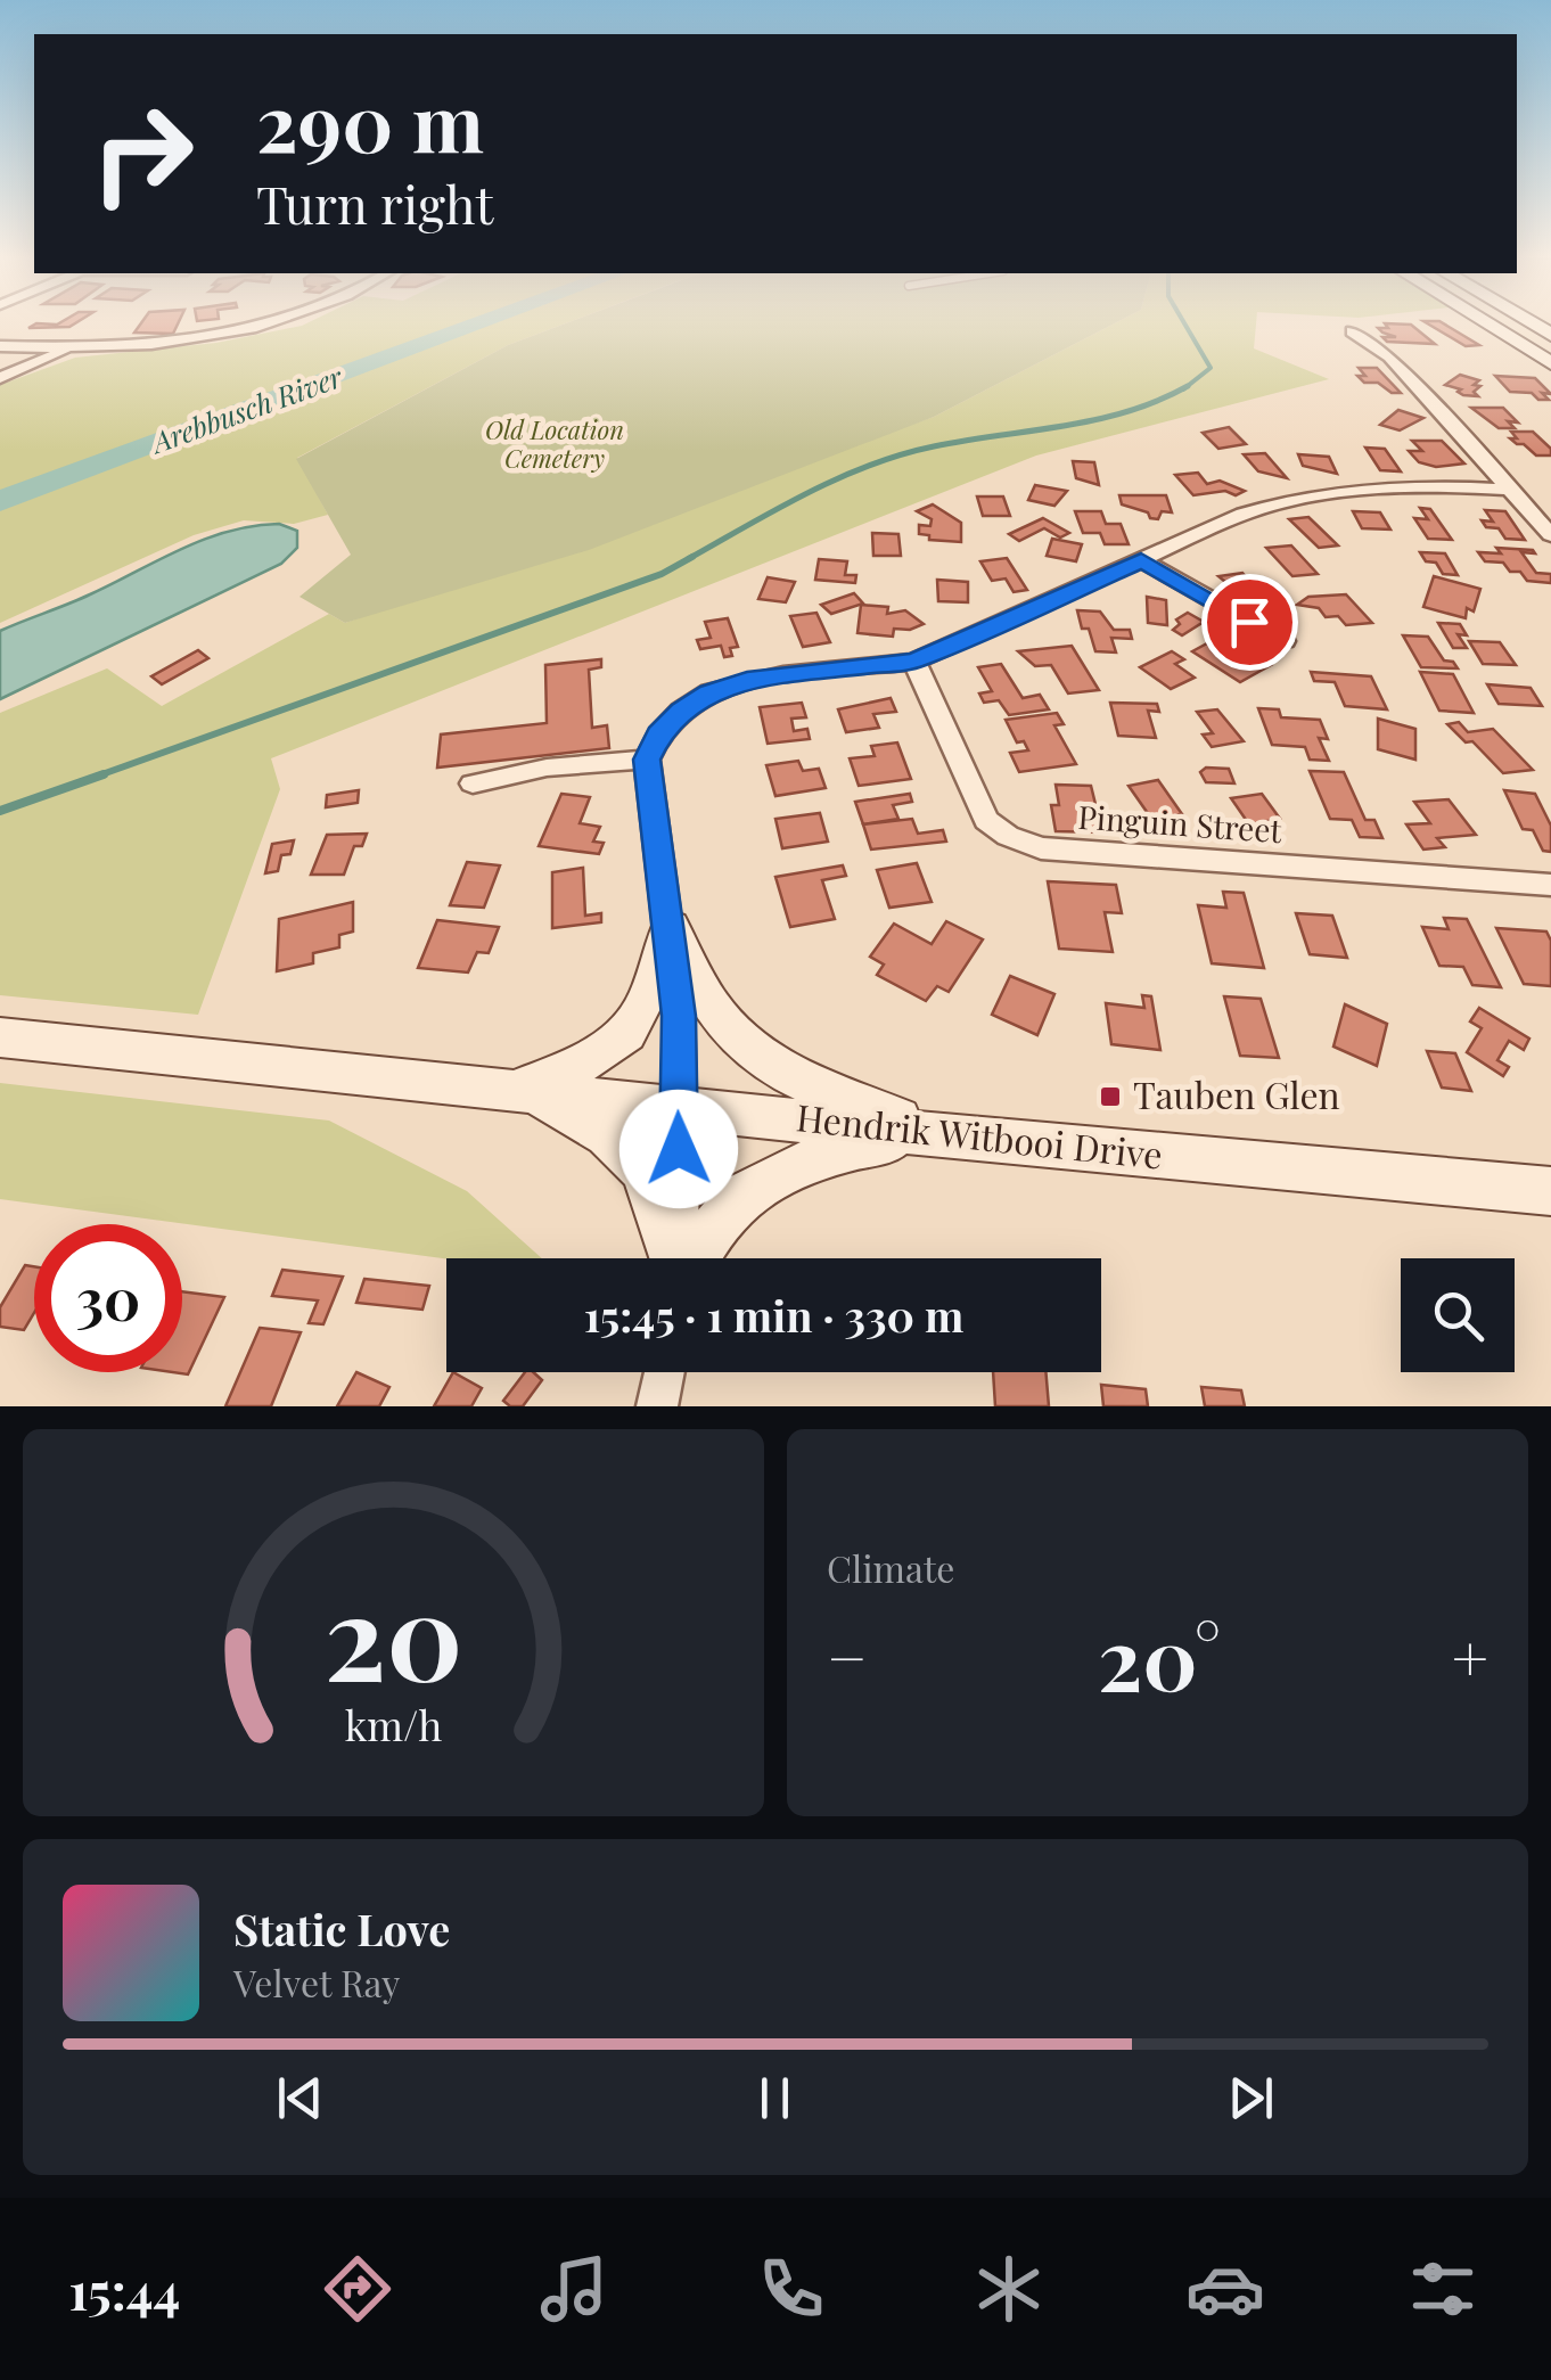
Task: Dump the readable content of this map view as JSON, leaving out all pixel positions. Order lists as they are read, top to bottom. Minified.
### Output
{"streets":{"main road":["Hendrik Witbooi Drive"],"street":["Pinguin Street"]},"water":["Arebbusch River"],"parks":["Old Location Cemetery"],"places":{"transit":["Tauben Glen"]},"page":{"turn":["290 m","Turn right"],"limit":"30","trip":"15:45 · 1 min · 330 m","tile":"Climate","heat":["−","20°","+"],"song":["Static Love","Velvet Ray"],"tabs":"15:44","gauge":["20","km/h"]}}
